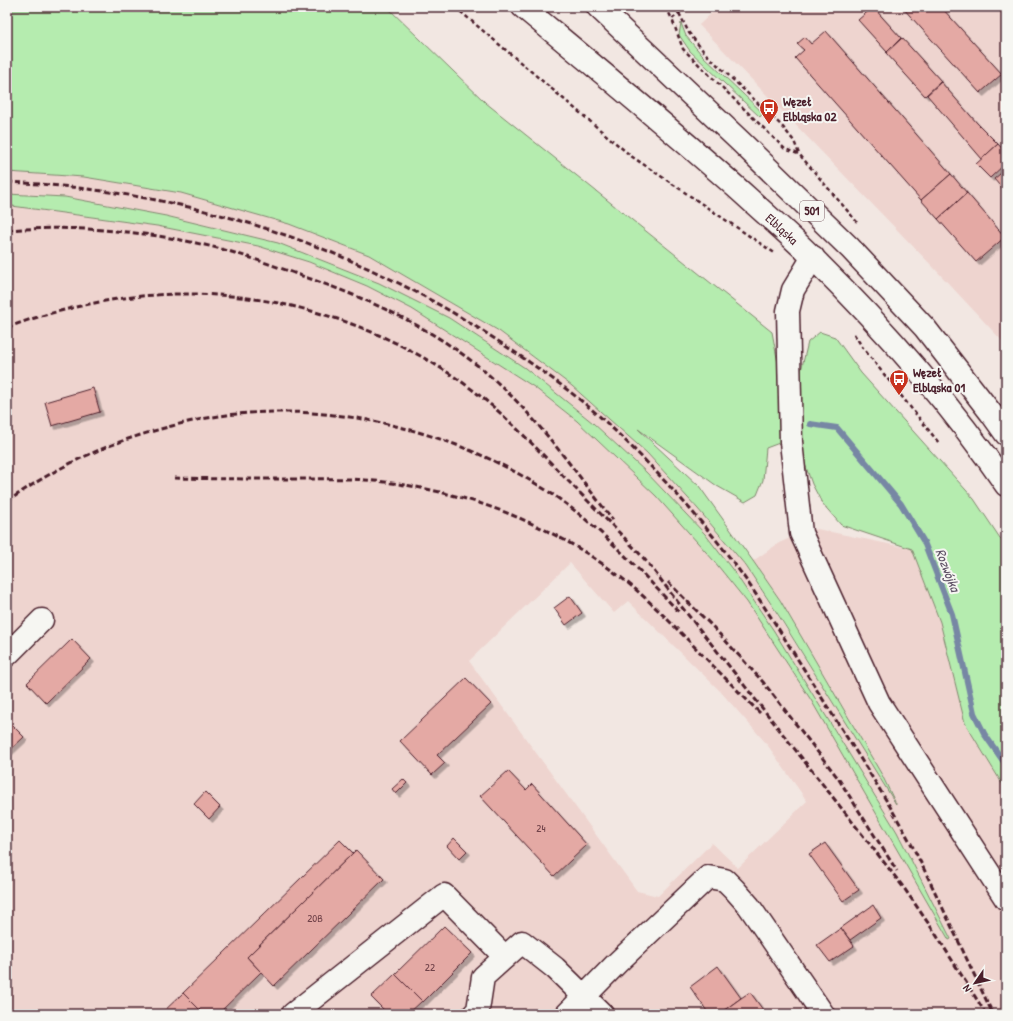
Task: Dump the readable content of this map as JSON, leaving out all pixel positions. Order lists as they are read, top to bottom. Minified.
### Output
{"streets":{"main road":["501","Elbląska"]},"water":["Rozwójka"],"places":{"bus stop":["Węzeł Elbląska 02","Węzeł Elbląska 01"]},"house_numbers":["24","20B","22"],"north":"bottom left"}
